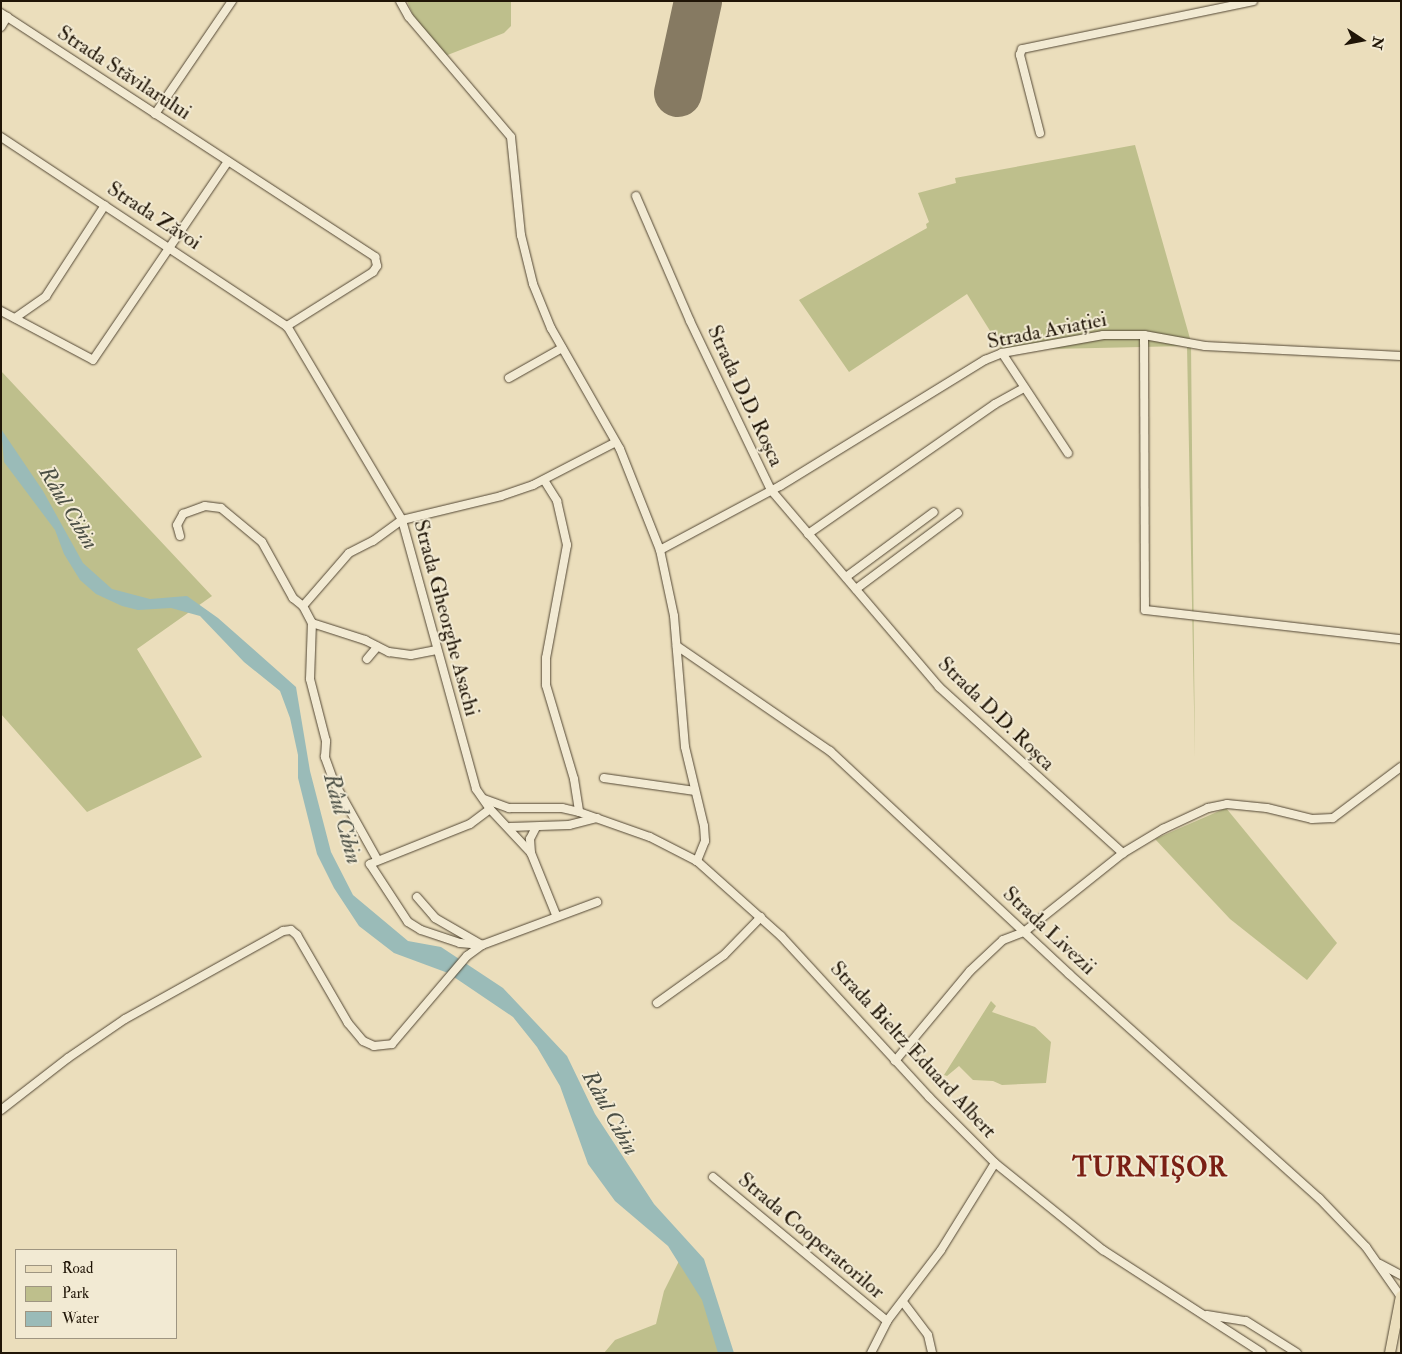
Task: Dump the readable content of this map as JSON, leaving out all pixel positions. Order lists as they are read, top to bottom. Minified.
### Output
{"streets":{"street":["Strada Stăvilarului","Strada Zăvoi","Strada Aviației","Strada D.D. Roșca","Strada Gheorghe Asachi","Strada Livezii","Strada Bieltz Eduard Albert","Strada Cooperatorilor"]},"crossings":[["Strada Stăvilarului","Strada Zăvoi"],["Strada Stăvilarului","Strada Gheorghe Asachi"],["Strada Zăvoi","Strada Gheorghe Asachi"],["Strada Aviației","Strada D.D. Roșca"],["Strada Gheorghe Asachi","Strada Bieltz Eduard Albert"]],"districts":["TURNIȘOR"],"water":["Râul Cibin"],"legend":["Road","Park","Water"],"north":"right"}
